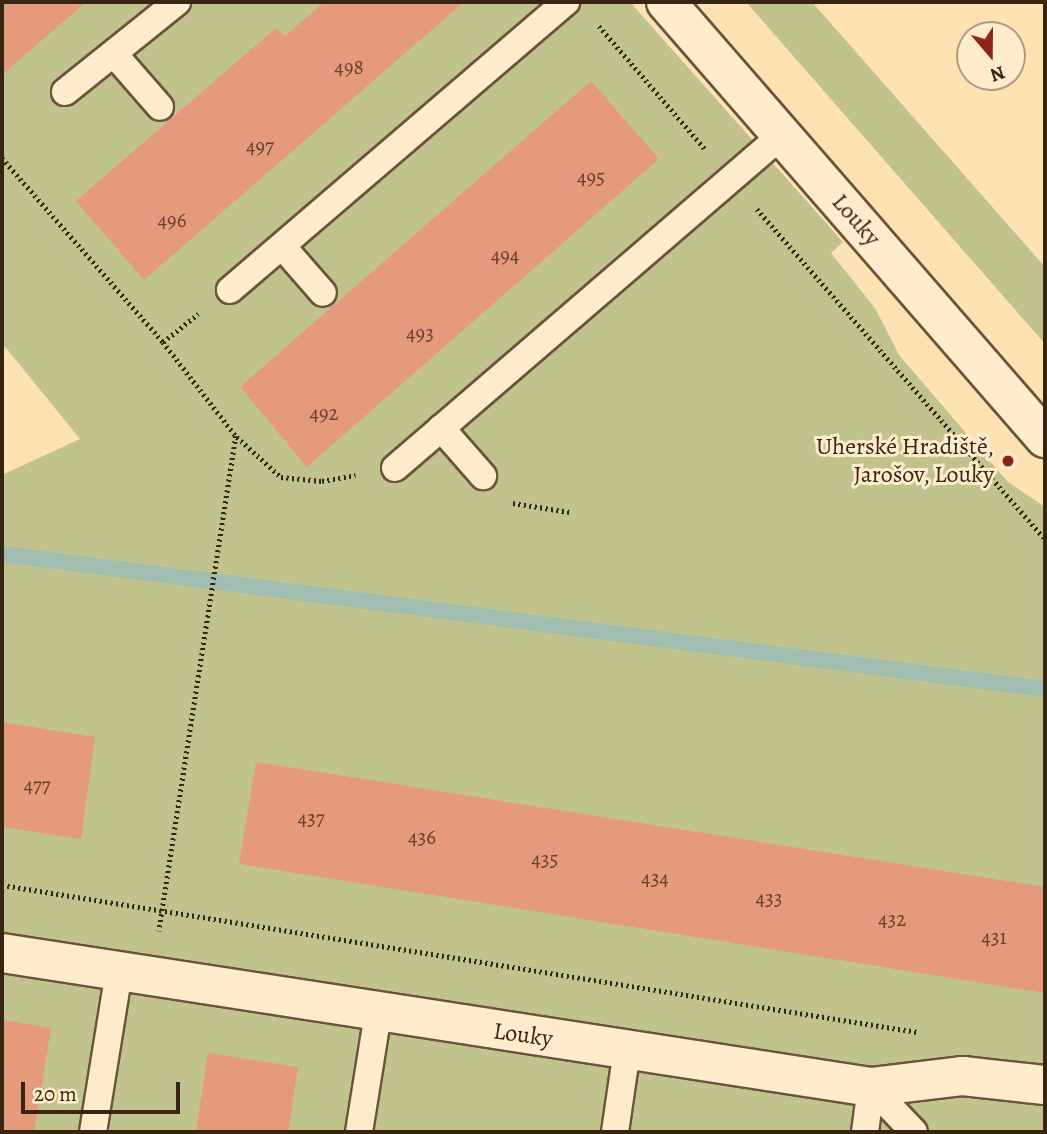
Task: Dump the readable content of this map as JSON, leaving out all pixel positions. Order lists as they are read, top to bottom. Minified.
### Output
{"streets":{"street":["Louky"]},"places":["Uherské Hradiště, Jarošov, Louky"],"house_numbers":["498","497","495","496","494","493","492","477","437","436","435","434","433","432","431"],"scale_bar":"20 m","north":"bottom"}
